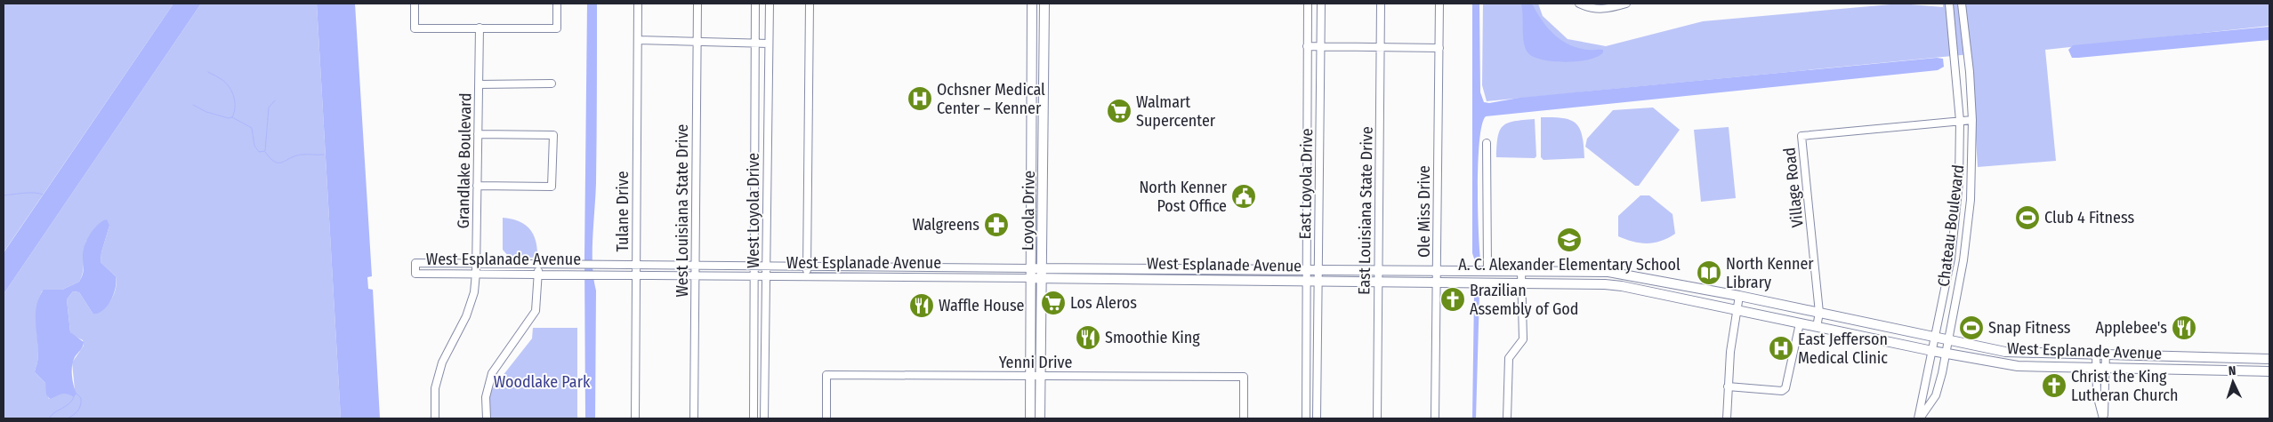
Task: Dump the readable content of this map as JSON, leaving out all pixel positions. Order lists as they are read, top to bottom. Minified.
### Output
{"streets":{"main road":["Loyola Drive","West Esplanade Avenue"],"street":["Grandlake Boulevard","East Loyola Drive","Village Road","West Louisiana State Drive","West Loyola Drive","East Louisiana State Drive","Tulane Drive","Ole Miss Drive","Chateau Boulevard","Yenni Drive"]},"crossings":[["Grandlake Boulevard","West Esplanade Avenue"],["East Loyola Drive","West Esplanade Avenue"],["Village Road","Chateau Boulevard"],["Village Road","West Esplanade Avenue"],["West Louisiana State Drive","West Esplanade Avenue"],["West Loyola Drive","West Esplanade Avenue"],["Loyola Drive","West Esplanade Avenue"],["Loyola Drive","Yenni Drive"],["East Louisiana State Drive","West Esplanade Avenue"],["Tulane Drive","West Esplanade Avenue"],["Ole Miss Drive","West Esplanade Avenue"],["Chateau Boulevard","West Esplanade Avenue"]],"parks":["Woodlake Park"],"places":{"hospital":["Ochsner Medical Center – Kenner","East Jefferson Medical Clinic"],"supermarket":["Walmart Supercenter","Los Aleros"],"public building":["North Kenner Post Office"],"sports":["Club 4 Fitness","Snap Fitness"],"pharmacy":["Walgreens"],"school or university":["A. C. Alexander Elementary School"],"library":["North Kenner Library"],"church":["Brazilian Assembly of God","Christ the King Lutheran Church"],"restaurant":["Waffle House","Applebee's","Smoothie King"]},"north":"top"}
